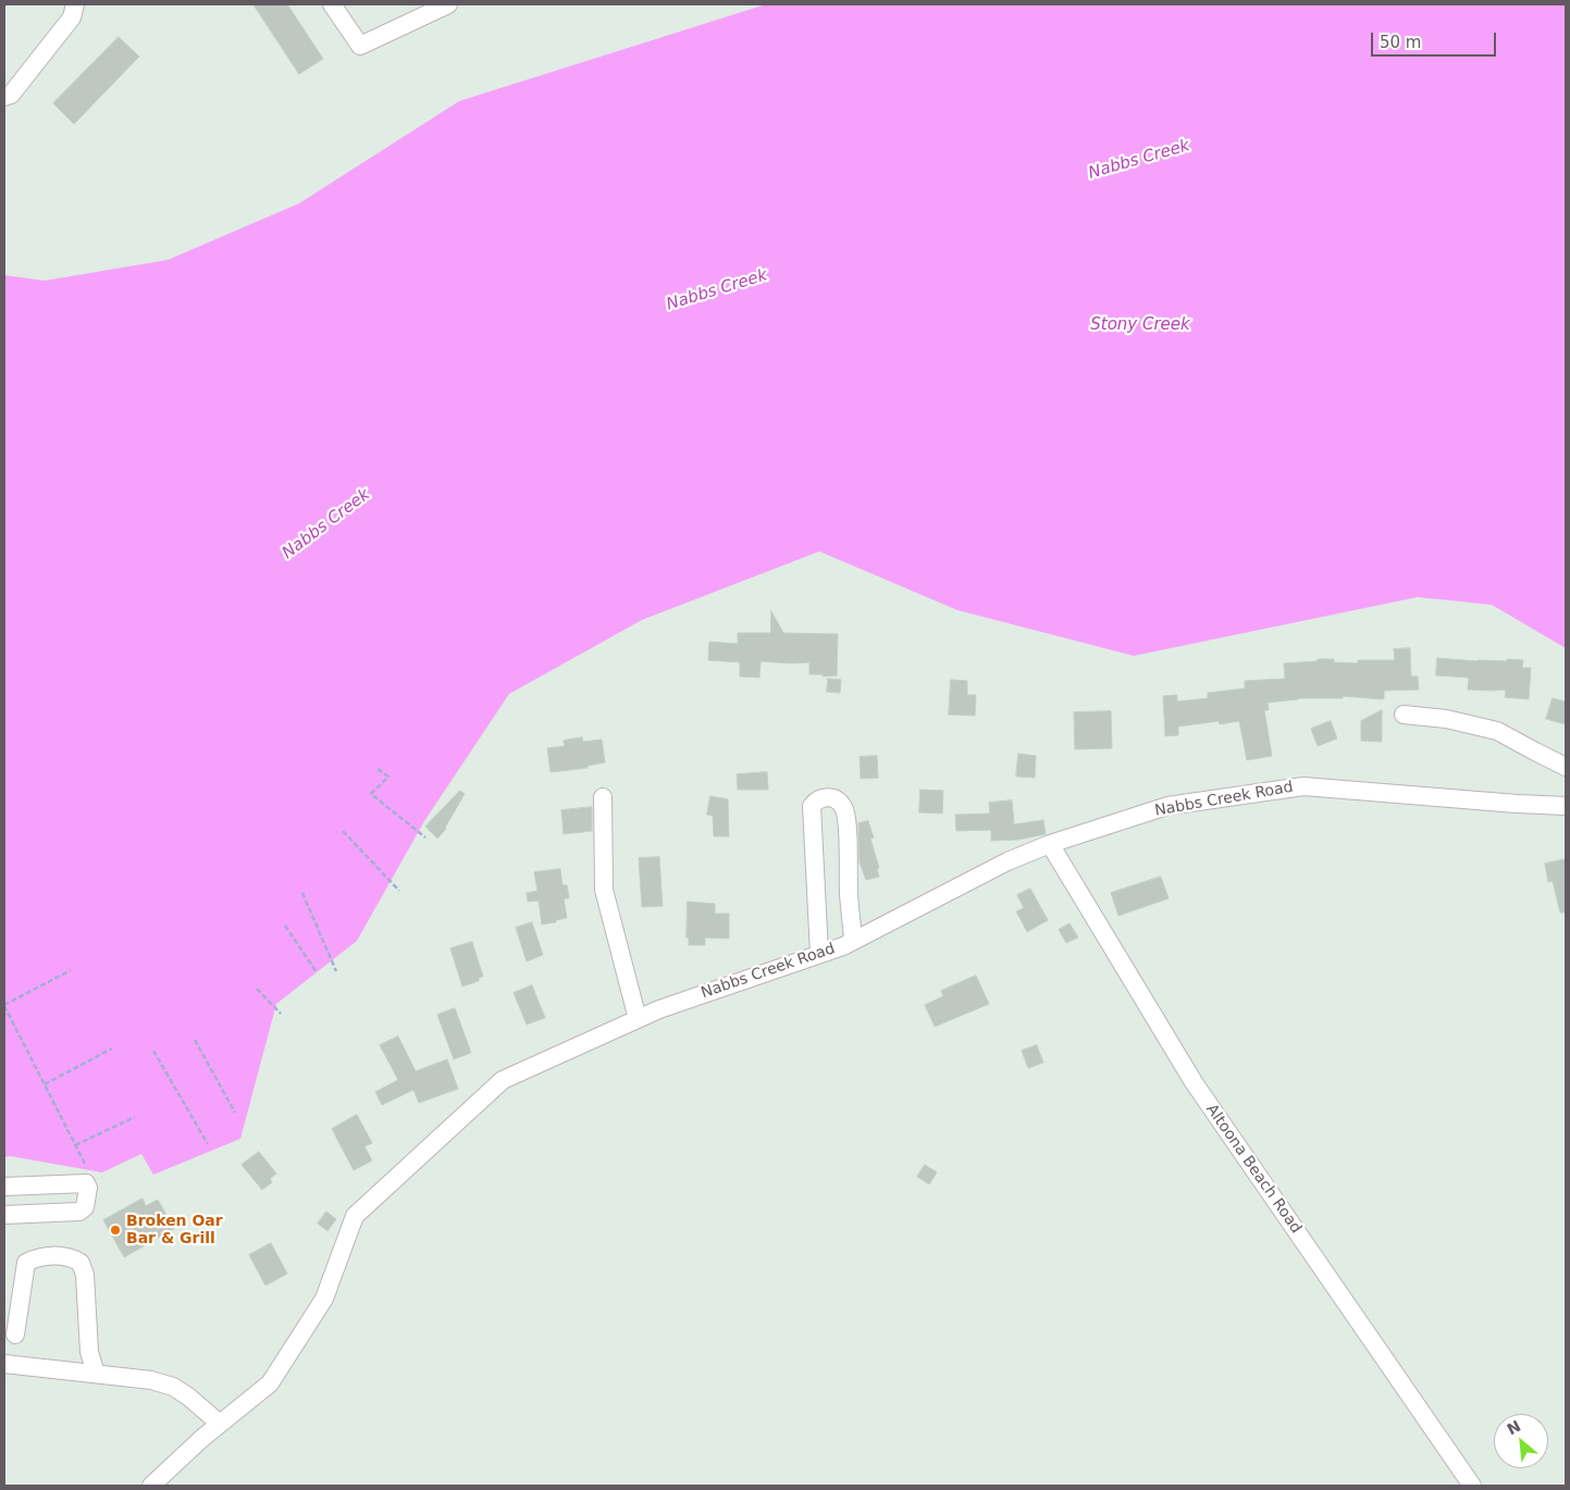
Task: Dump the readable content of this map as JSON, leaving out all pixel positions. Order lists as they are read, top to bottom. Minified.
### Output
{"streets":{"street":["Nabbs Creek Road","Altoona Beach Road"]},"crossings":[["Nabbs Creek Road","Altoona Beach Road"]],"water":["Nabbs Creek","Stony Creek"],"places":["Broken Oar Bar & Grill"],"scale_bar":"50 m","north":"top left"}
